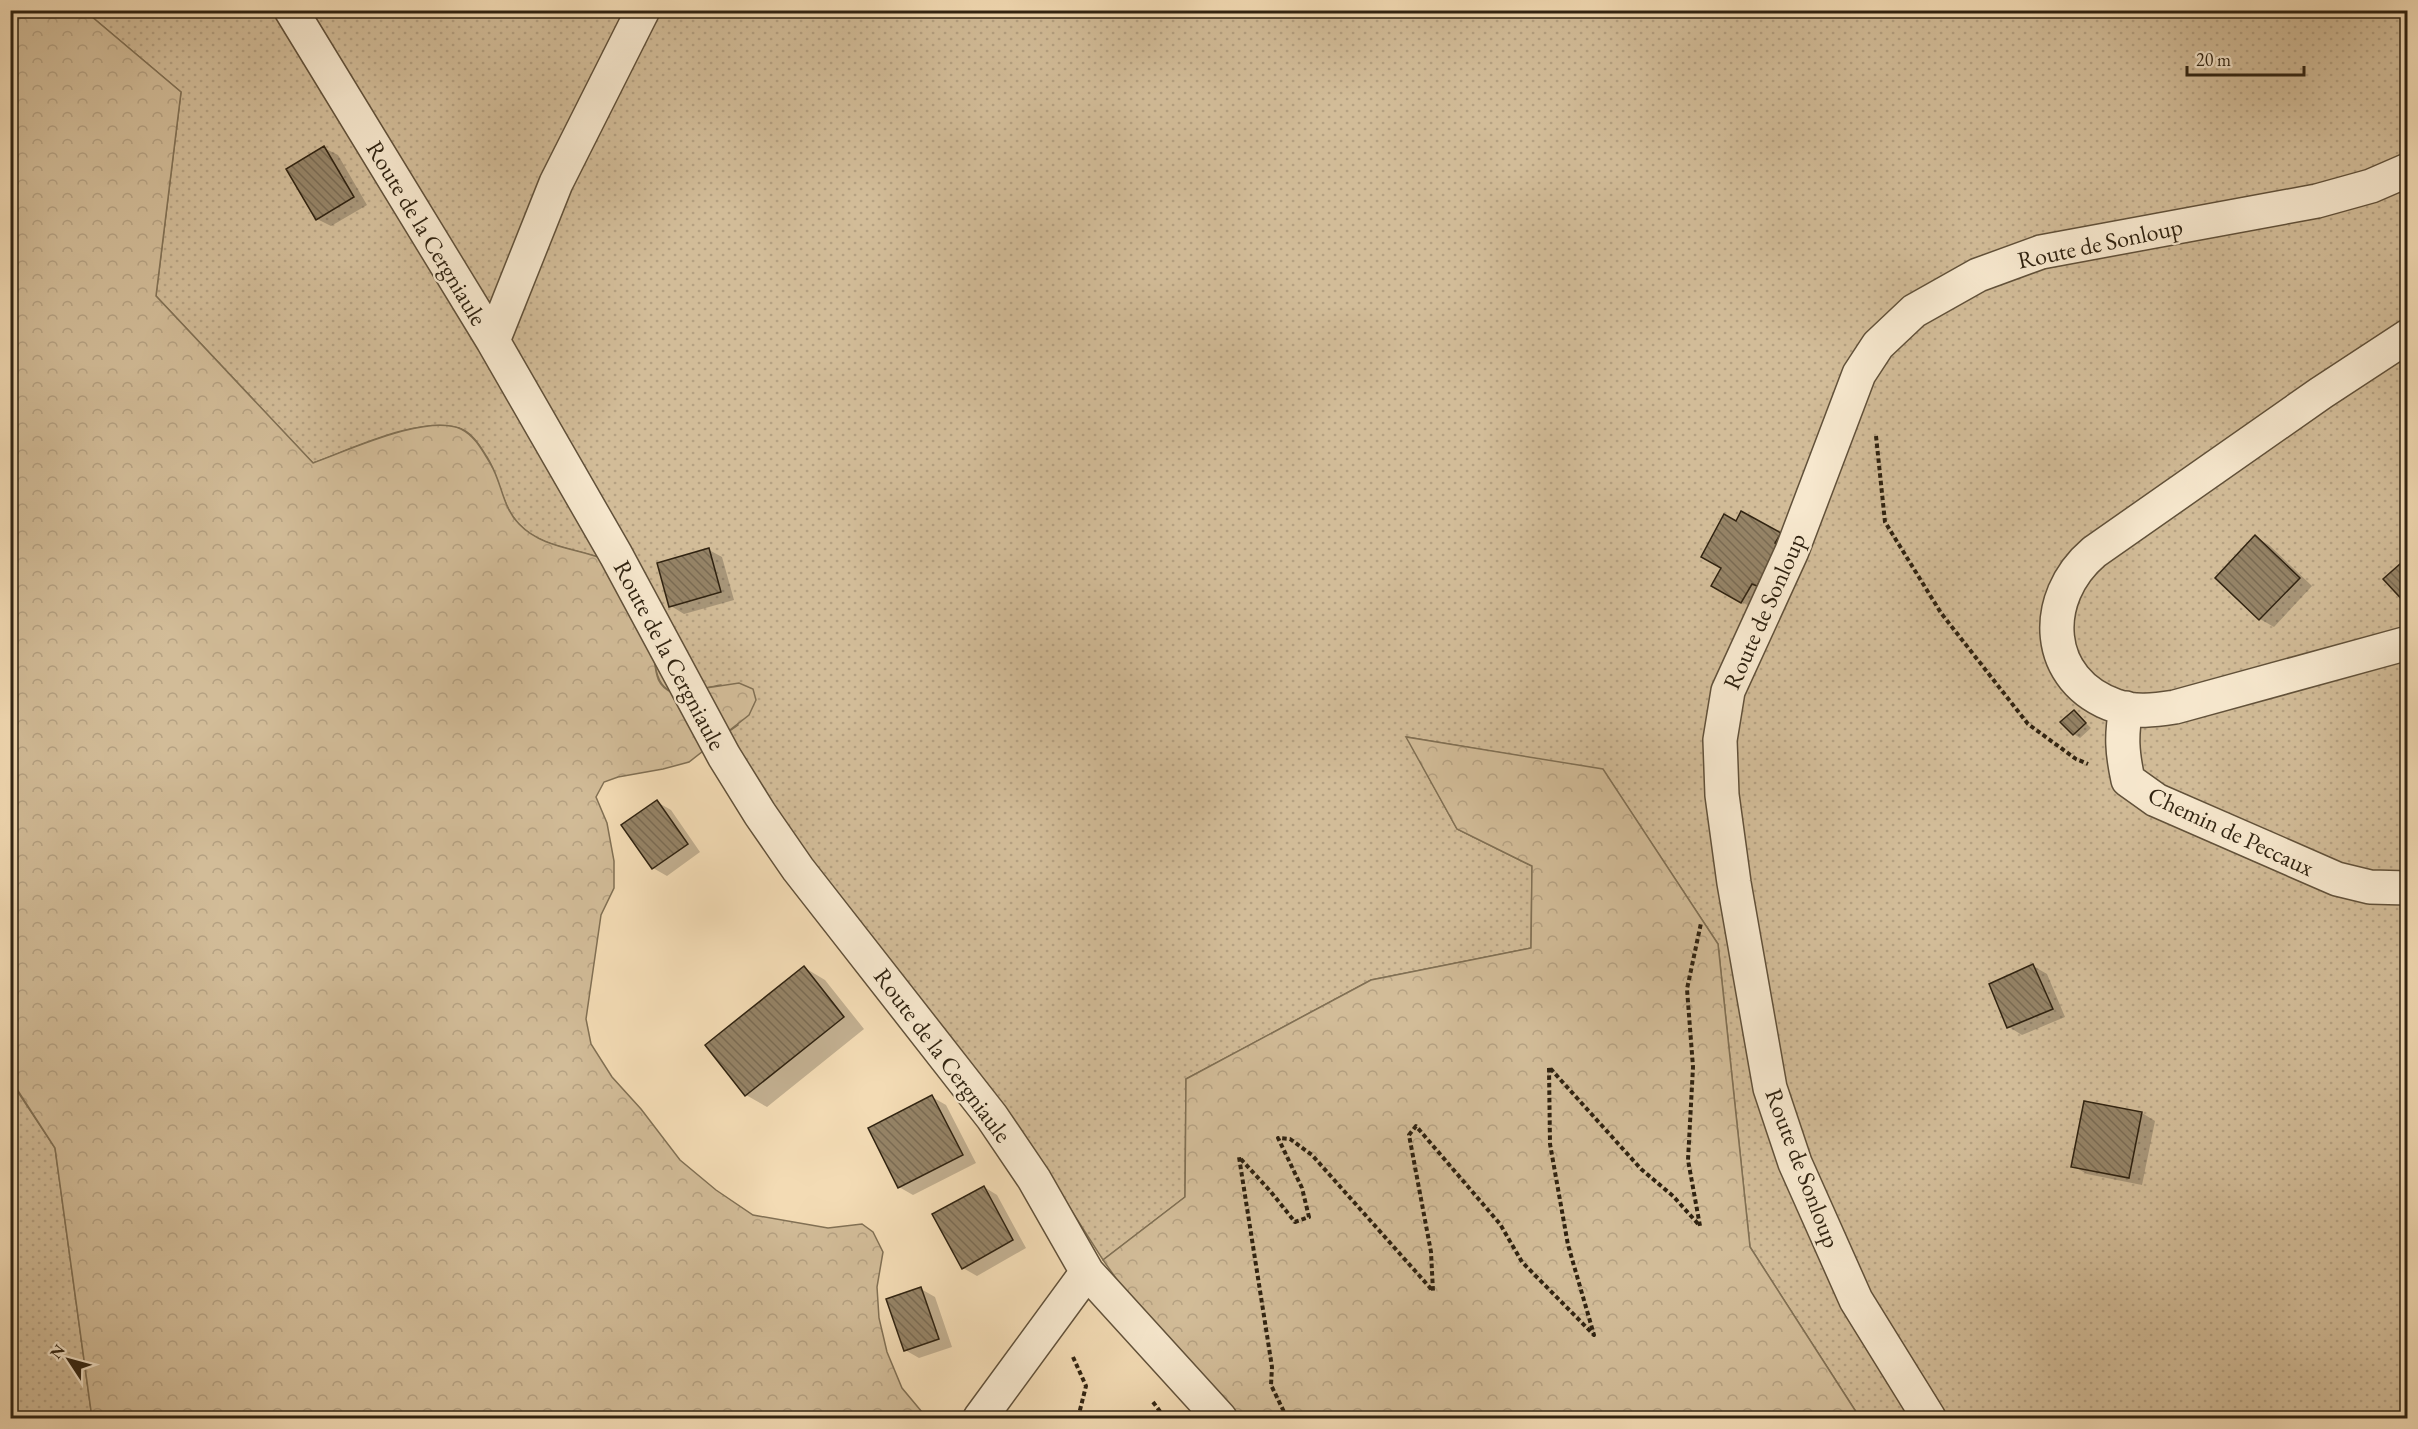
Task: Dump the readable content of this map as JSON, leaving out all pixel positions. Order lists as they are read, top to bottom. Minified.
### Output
{"streets":{"street":["Route de la Cergniaule","Route de Sonloup","Chemin de Peccaux"]},"scale_bar":"20 m","north":"top left"}
